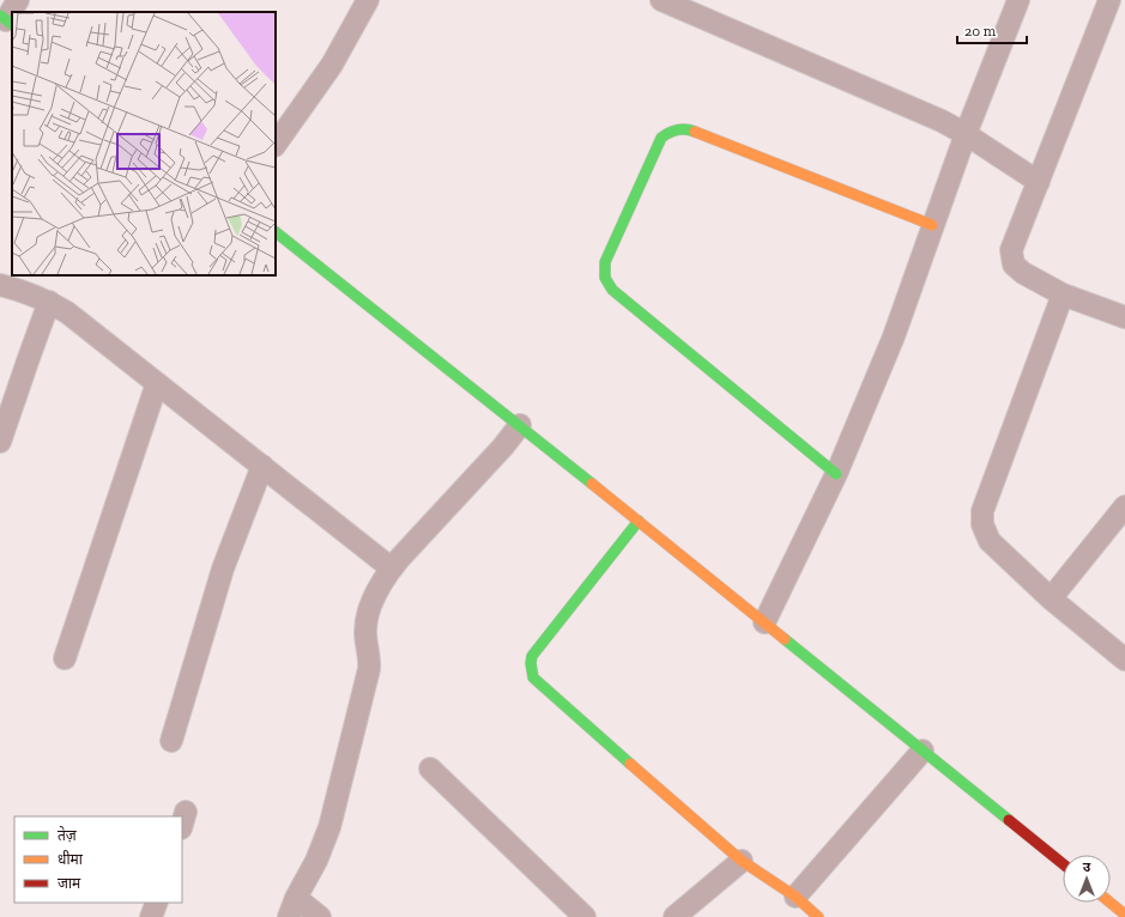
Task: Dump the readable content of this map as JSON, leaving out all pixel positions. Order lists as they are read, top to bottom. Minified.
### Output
{"legend":["तेज़","धीमा","जाम"],"scale_bar":"20 m","north":"top"}
